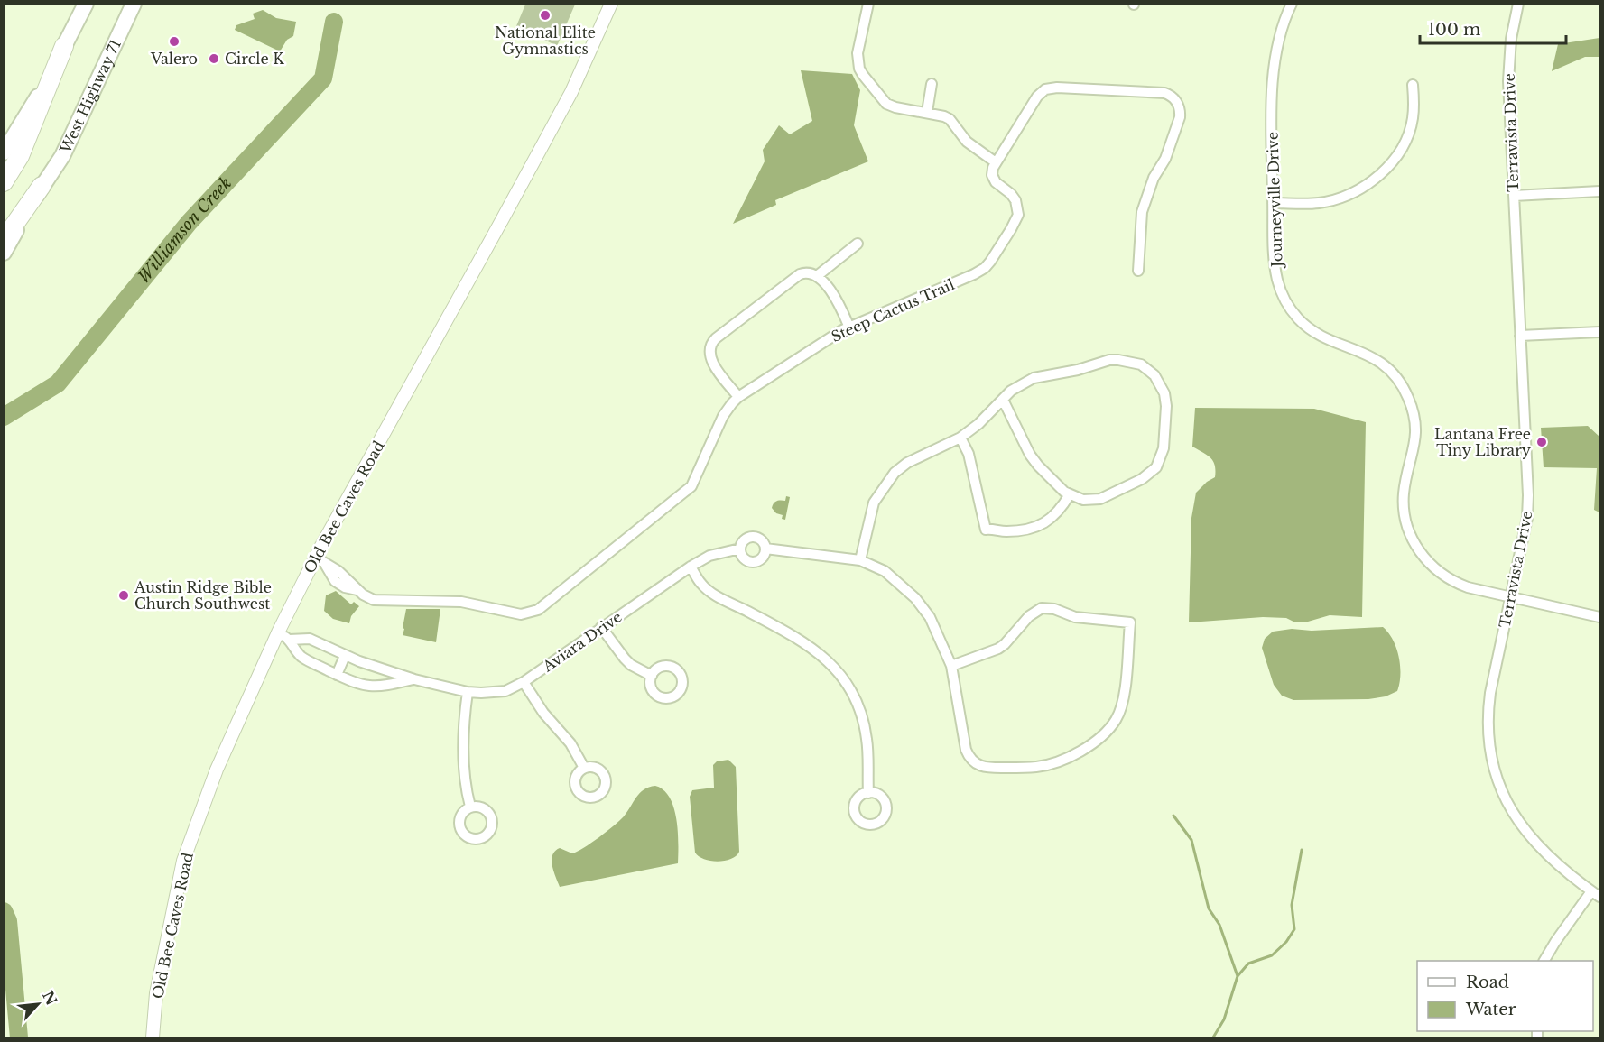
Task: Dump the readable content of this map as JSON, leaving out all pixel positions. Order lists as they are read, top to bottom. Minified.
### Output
{"streets":{"main road":["West Highway 71"],"street":["Terravista Drive","Journeyville Drive","Steep Cactus Trail","Old Bee Caves Road","Aviara Drive"]},"crossings":[["Terravista Drive","Journeyville Drive"],["Steep Cactus Trail","Old Bee Caves Road"],["Old Bee Caves Road","Aviara Drive"]],"water":["Williamson Creek"],"places":["National Elite Gymnastics","Valero","Circle K","Lantana Free Tiny Library","Austin Ridge Bible Church Southwest"],"legend":["Road","Water"],"scale_bar":"100 m","north":"top right"}
